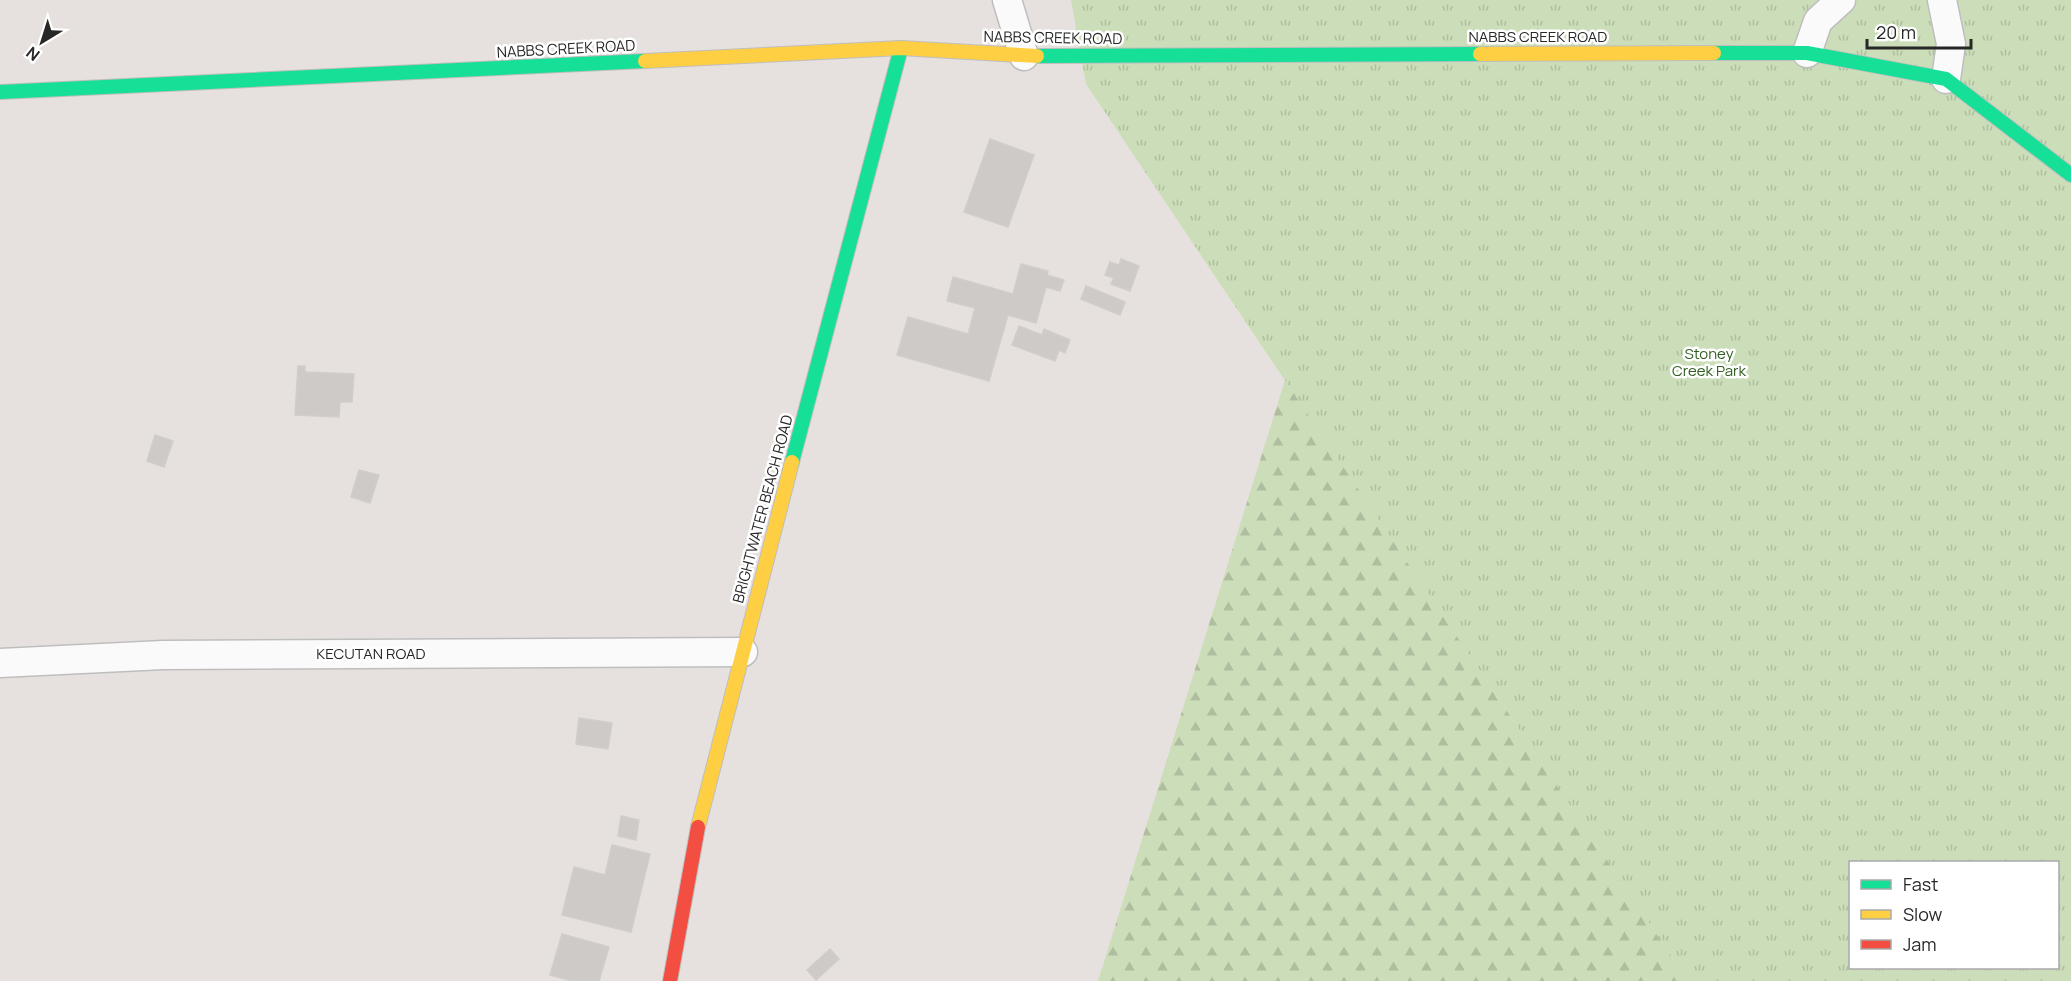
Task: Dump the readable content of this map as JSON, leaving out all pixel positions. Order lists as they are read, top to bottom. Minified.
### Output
{"streets":{"street":["NABBS CREEK ROAD","BRIGHTWATER BEACH ROAD","KECUTAN ROAD"]},"crossings":[["NABBS CREEK ROAD","BRIGHTWATER BEACH ROAD"],["BRIGHTWATER BEACH ROAD","KECUTAN ROAD"]],"parks":["Stoney Creek Park"],"legend":["Fast","Slow","Jam"],"scale_bar":"20 m","north":"bottom left"}
